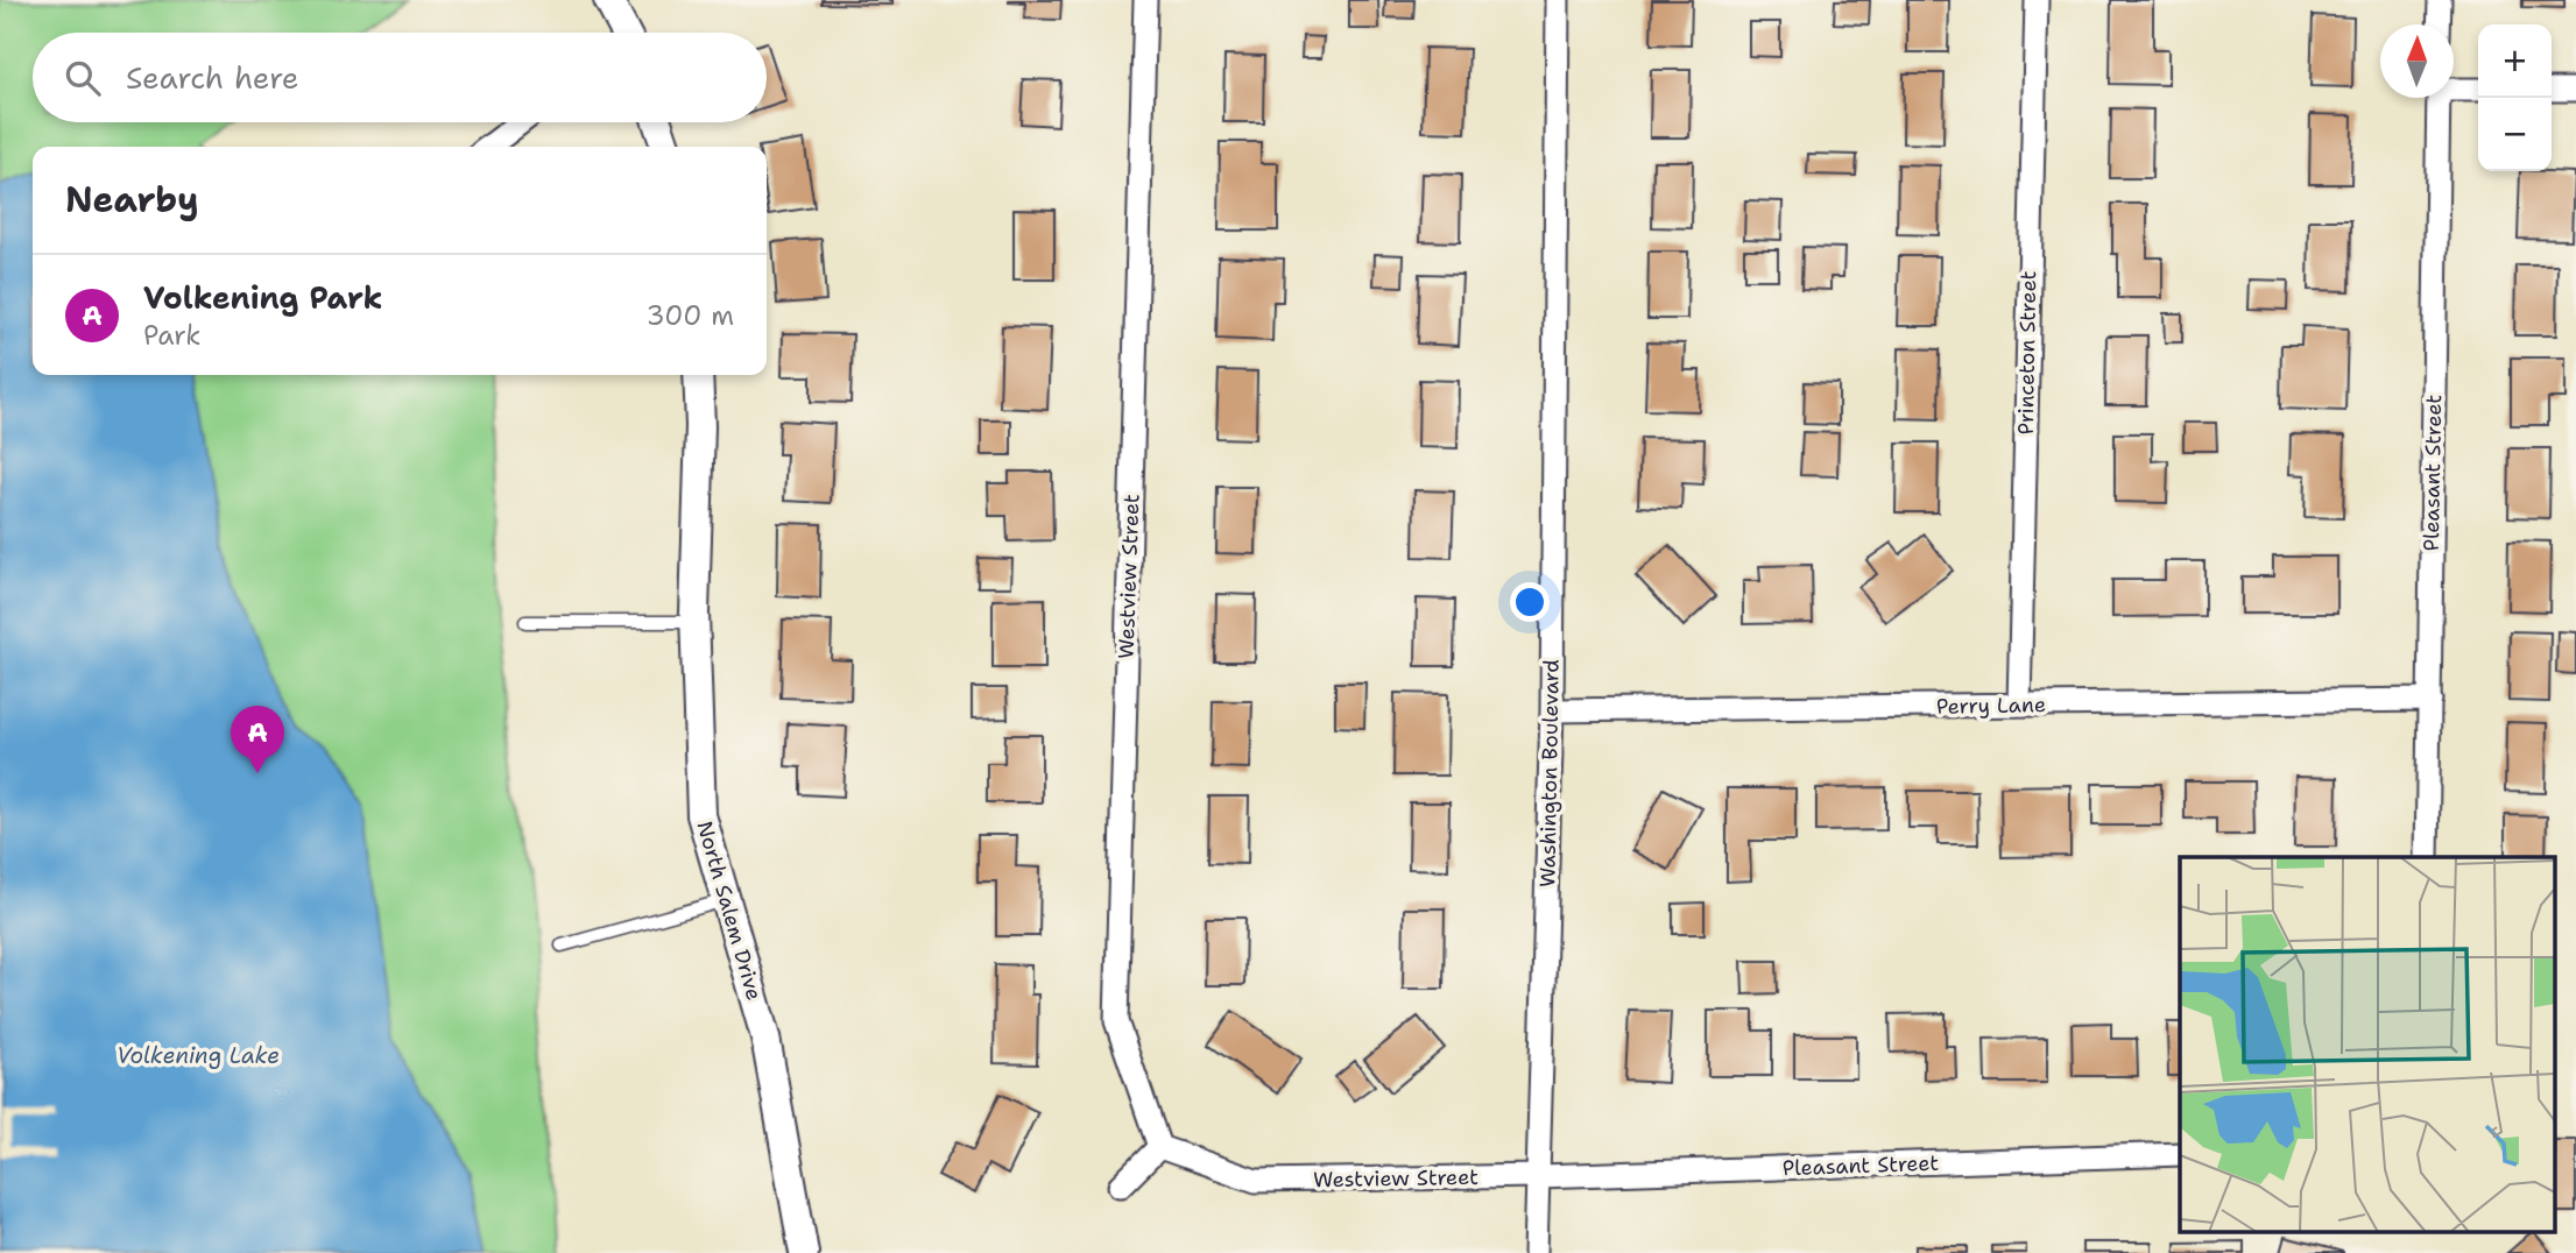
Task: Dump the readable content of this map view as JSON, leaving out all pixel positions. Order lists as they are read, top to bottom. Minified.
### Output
{"streets":{"street":["Princeton Street","Pleasant Street","Westview Street","Perry Lane","Washington Boulevard","North Salem Drive"]},"crossings":[["Princeton Street","Perry Lane"],["Pleasant Street","Westview Street"],["Pleasant Street","Perry Lane"],["Pleasant Street","Washington Boulevard"],["Westview Street","Washington Boulevard"],["Perry Lane","Washington Boulevard"]],"water":["Volkening Lake"],"north":"top","page":{"map_buttons":["+","−"],"search":"Search here","heading":"Nearby","list":[{"mark":"A","name":"Volkening Park","note":"Park","value":"300 m"}],"pins":"A"}}
